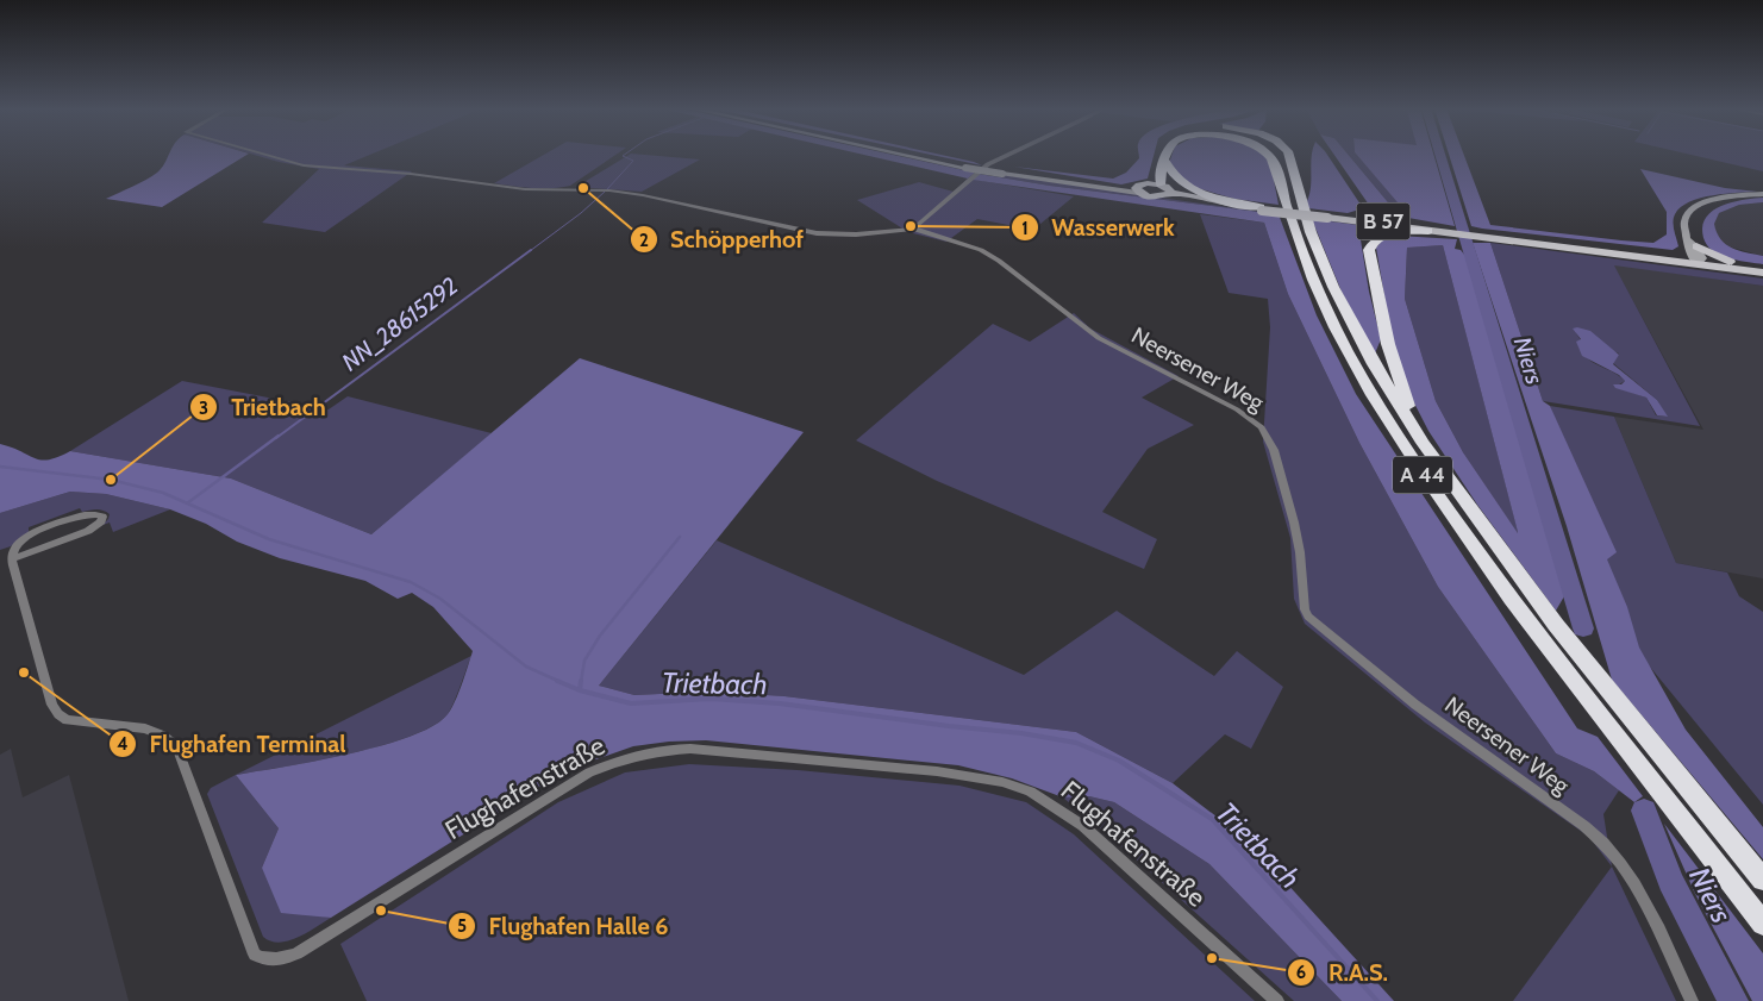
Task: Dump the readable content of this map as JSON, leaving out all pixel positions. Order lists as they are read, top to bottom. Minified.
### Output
{"streets":{"highway":["A 44"],"main road":["B 57"],"street":["Neersener Weg","Flughafenstraße"]},"water":["NN_28615292","Niers","Trietbach"],"places":["Schöpperhof","Wasserwerk","Trietbach","Flughafen Terminal","Flughafen Halle 6","R.A.S."]}
